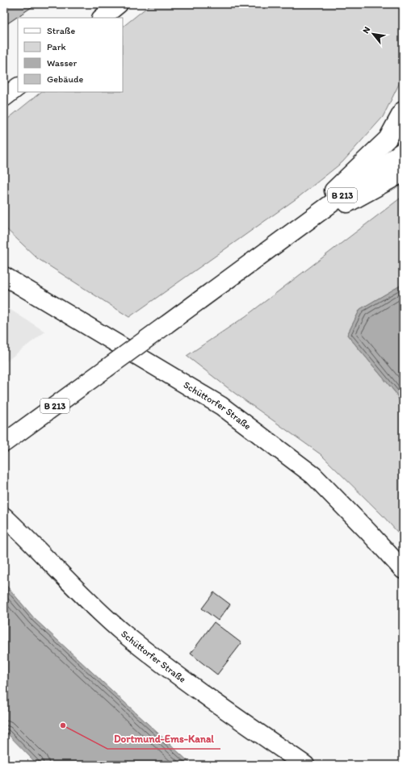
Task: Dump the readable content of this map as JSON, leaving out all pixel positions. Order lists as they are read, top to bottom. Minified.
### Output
{"streets":{"main road":["B 213","Schüttorfer Straße"]},"places":["Dortmund-Ems-Kanal"],"legend":["Straße","Park","Wasser","Gebäude"],"north":"top left"}
